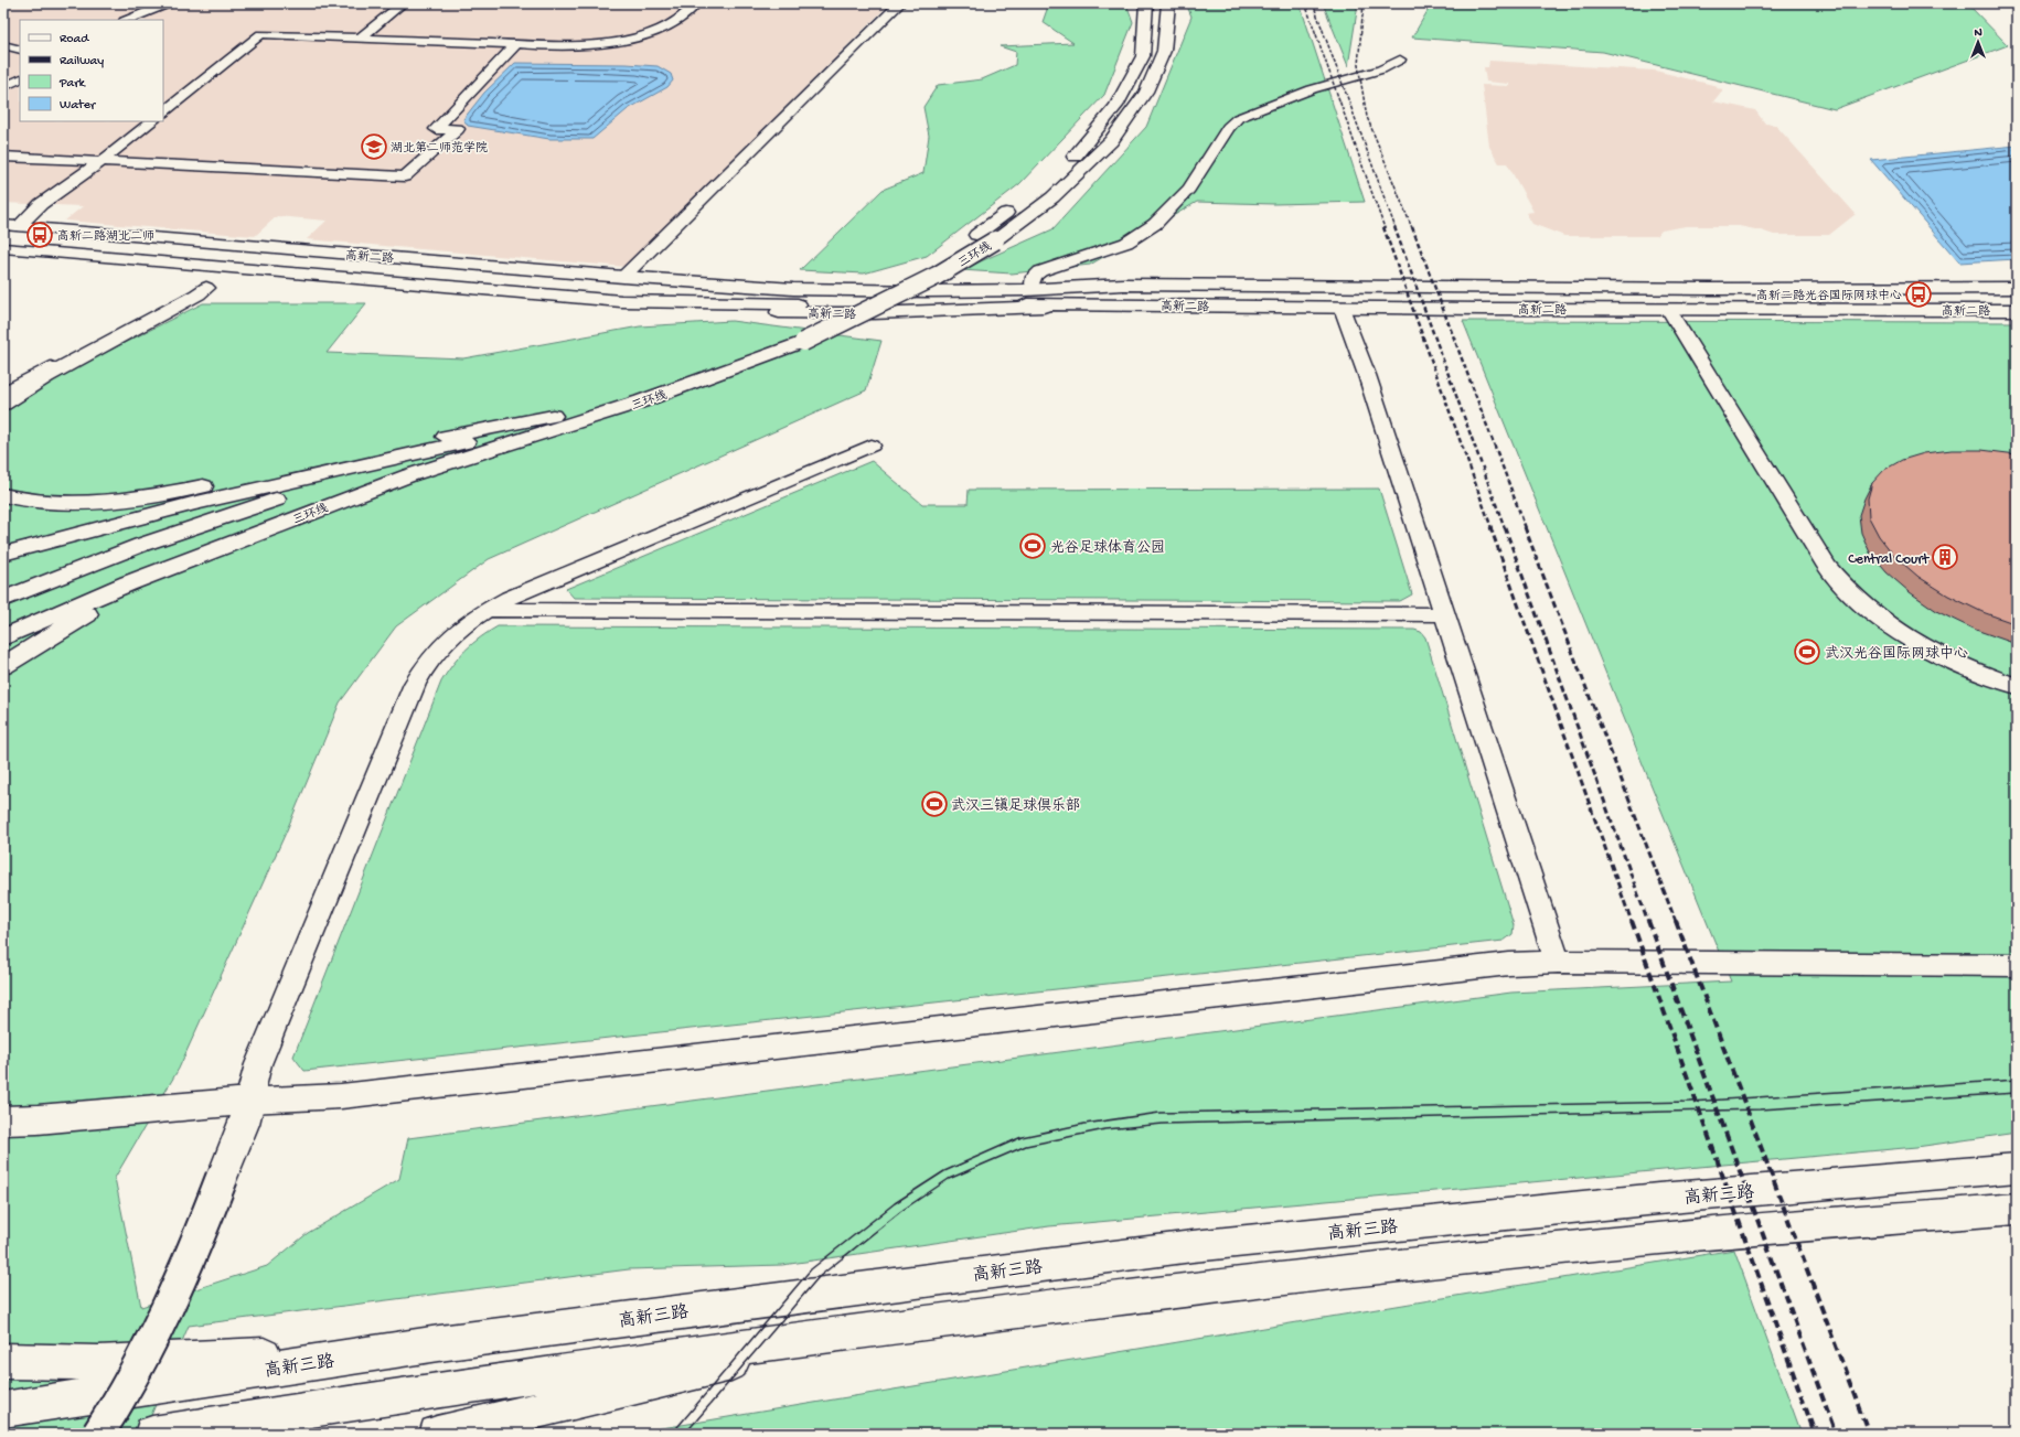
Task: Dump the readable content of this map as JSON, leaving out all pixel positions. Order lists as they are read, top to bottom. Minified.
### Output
{"streets":{"main road":["三环线","高新二路","高新三路"]},"places":{"school or university":["湖北第二师范学院"],"bus stop":["高新二路湖北二师","高新二路光谷国际网球中心"],"sports":["光谷足球体育公园","武汉光谷国际网球中心","武汉三镇足球俱乐部"],"building":["Central Court"]},"legend":["Road","Railway","Park","Water"],"north":"top"}
